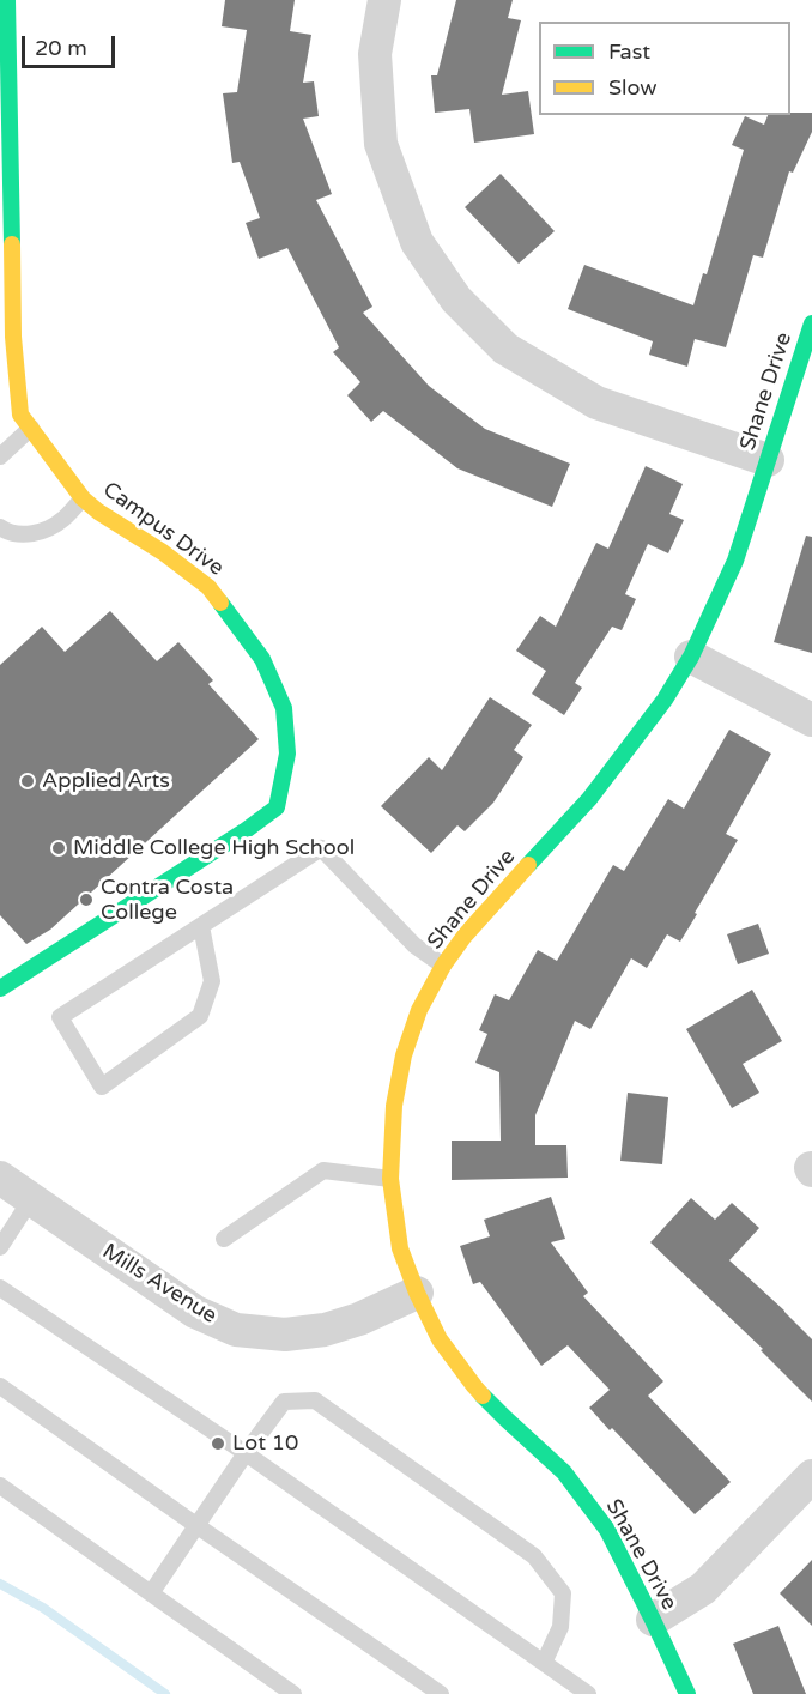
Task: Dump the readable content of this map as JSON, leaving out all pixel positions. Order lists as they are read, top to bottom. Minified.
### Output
{"streets":{"street":["Shane Drive","Campus Drive","Mills Avenue"]},"crossings":[["Shane Drive","Mills Avenue"]],"places":["Applied Arts","Middle College High School","Contra Costa College","Lot 10"],"legend":["Fast","Slow"],"scale_bar":"20 m"}
